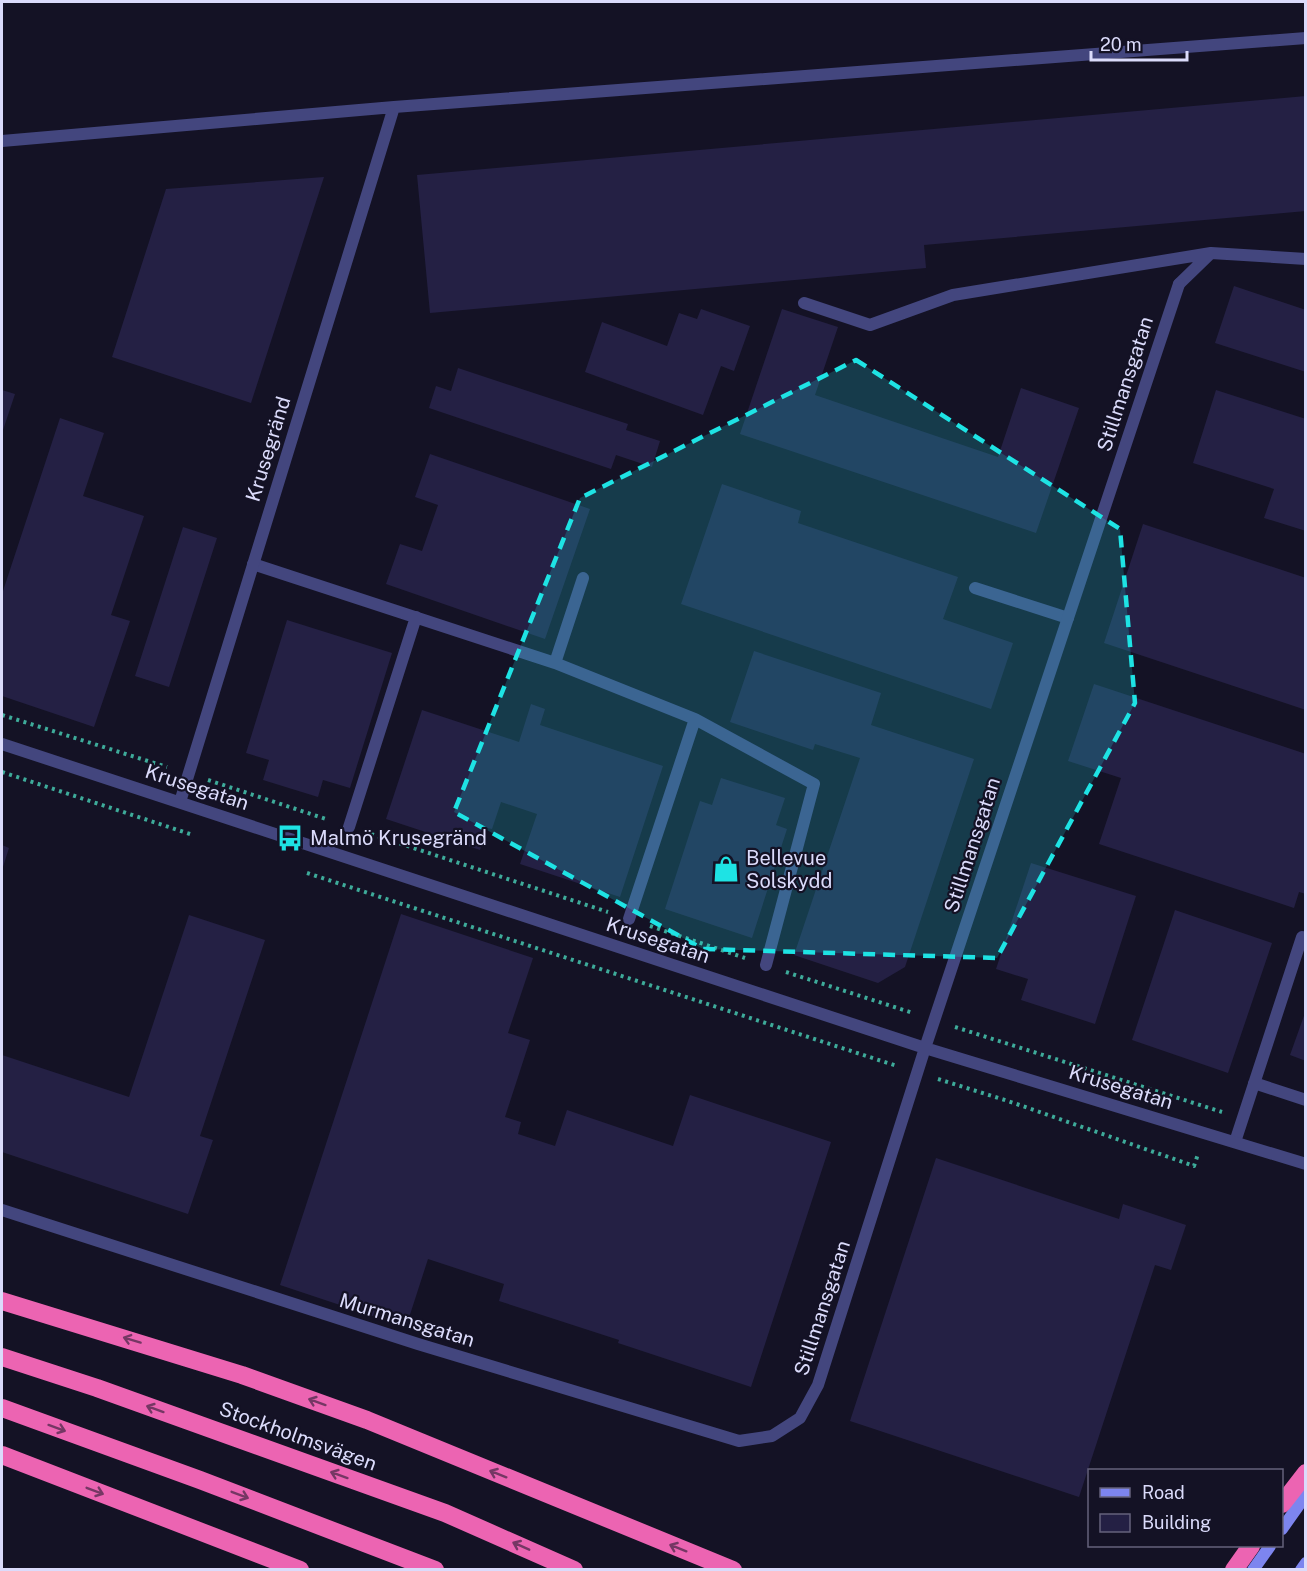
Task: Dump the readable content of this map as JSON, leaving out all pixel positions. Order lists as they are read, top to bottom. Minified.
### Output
{"streets":{"highway":["Stockholmsvägen"],"street":["Stillmansgatan","Krusegränd","Krusegatan","Murmansgatan"]},"crossings":[["Stillmansgatan","Krusegatan"],["Stillmansgatan","Murmansgatan"],["Krusegränd","Krusegatan"]],"places":{"bus stop":["Malmö Krusegränd"],"shop":["Bellevue Solskydd"]},"legend":["Road","Building"],"scale_bar":"20 m"}
